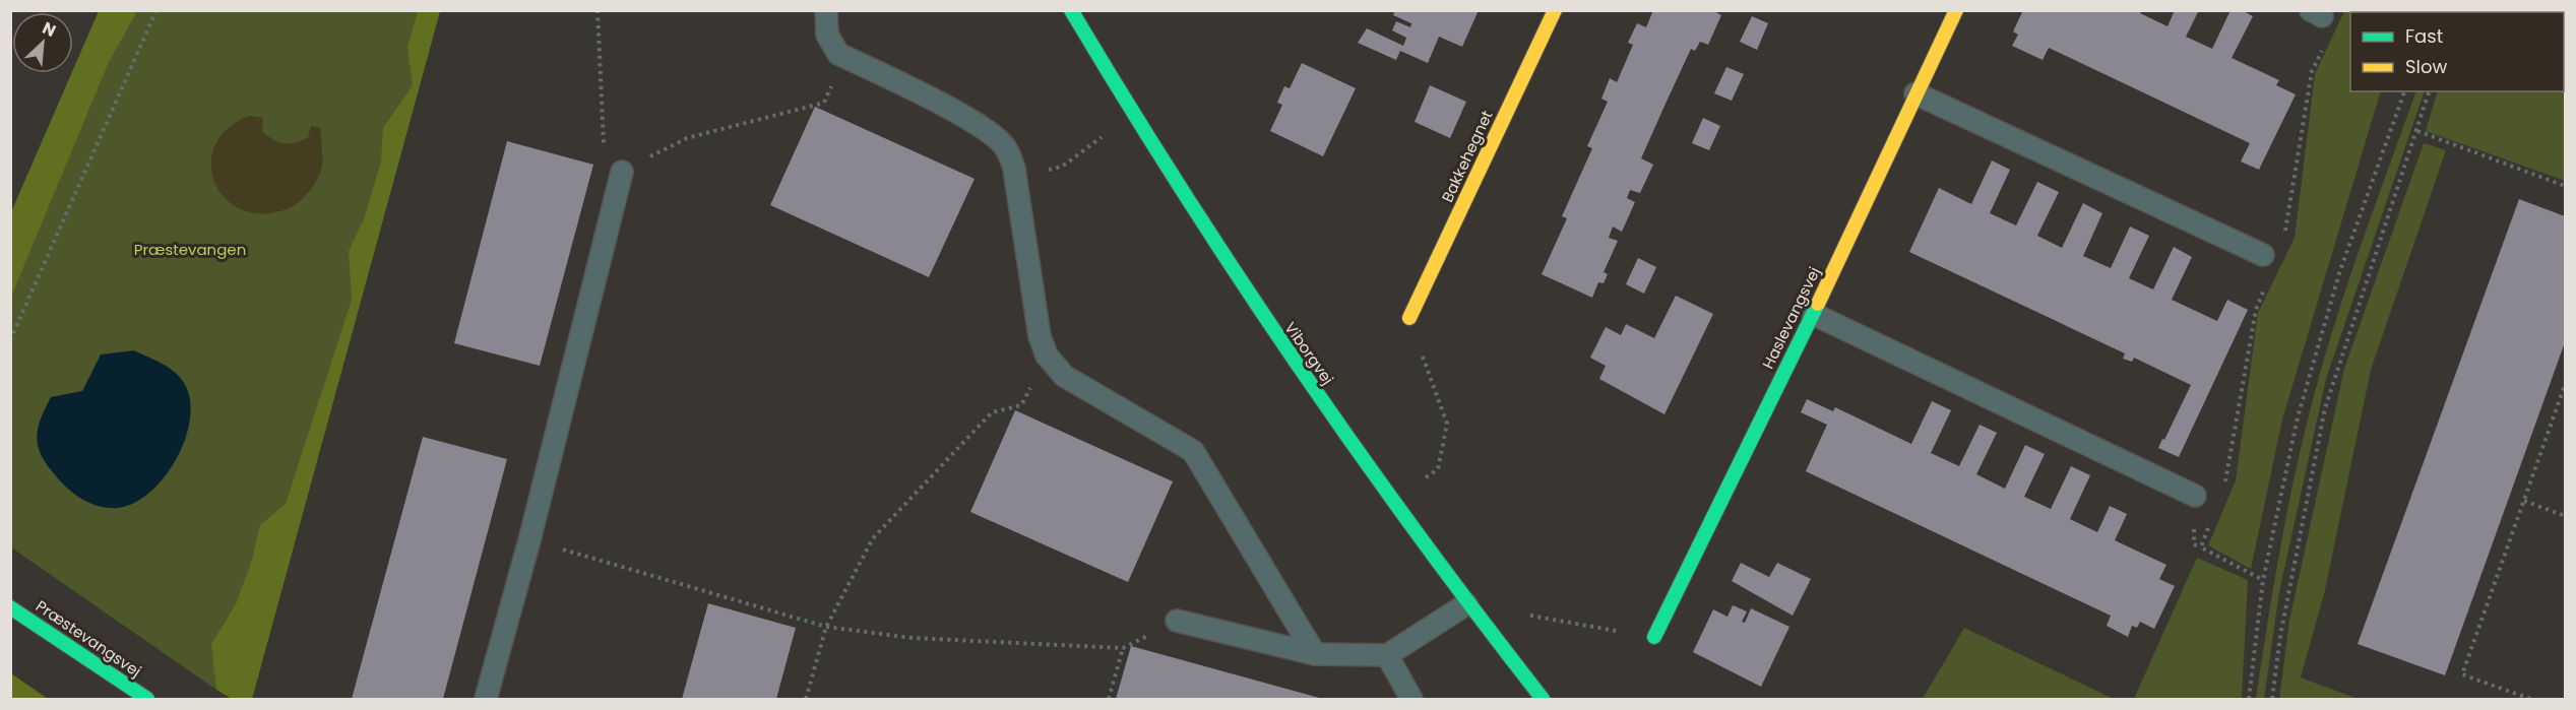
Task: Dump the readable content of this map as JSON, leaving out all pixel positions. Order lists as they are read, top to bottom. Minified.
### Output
{"streets":{"street":["Bakkehegnet","Haslevangsvej","Viborgvej","Præstevangsvej"]},"parks":["Præstevangen"],"legend":["Fast","Slow"],"north":"top right"}
